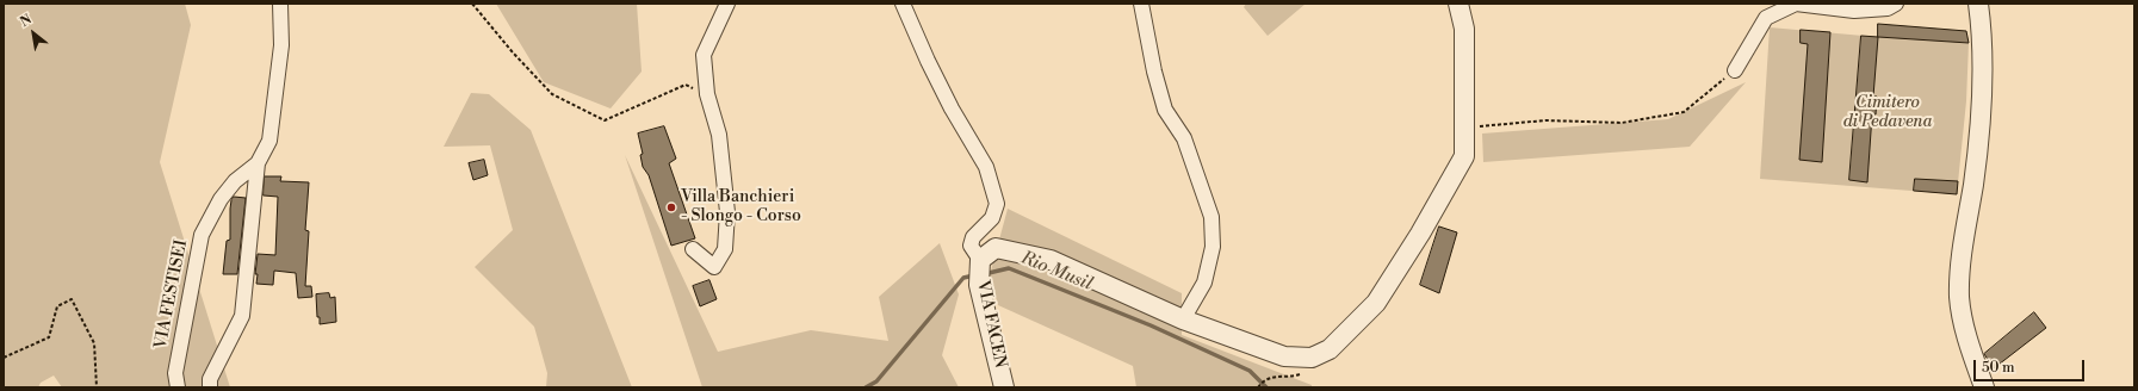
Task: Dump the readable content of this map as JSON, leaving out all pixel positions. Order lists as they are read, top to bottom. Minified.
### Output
{"streets":{"street":["VIA FESTISEI","VIA FACEN"]},"water":["Rio Musil"],"parks":["Cimitero di Pedavena"],"places":["Villa Banchieri - Slongo - Corso"],"scale_bar":"50 m","north":"top left"}
